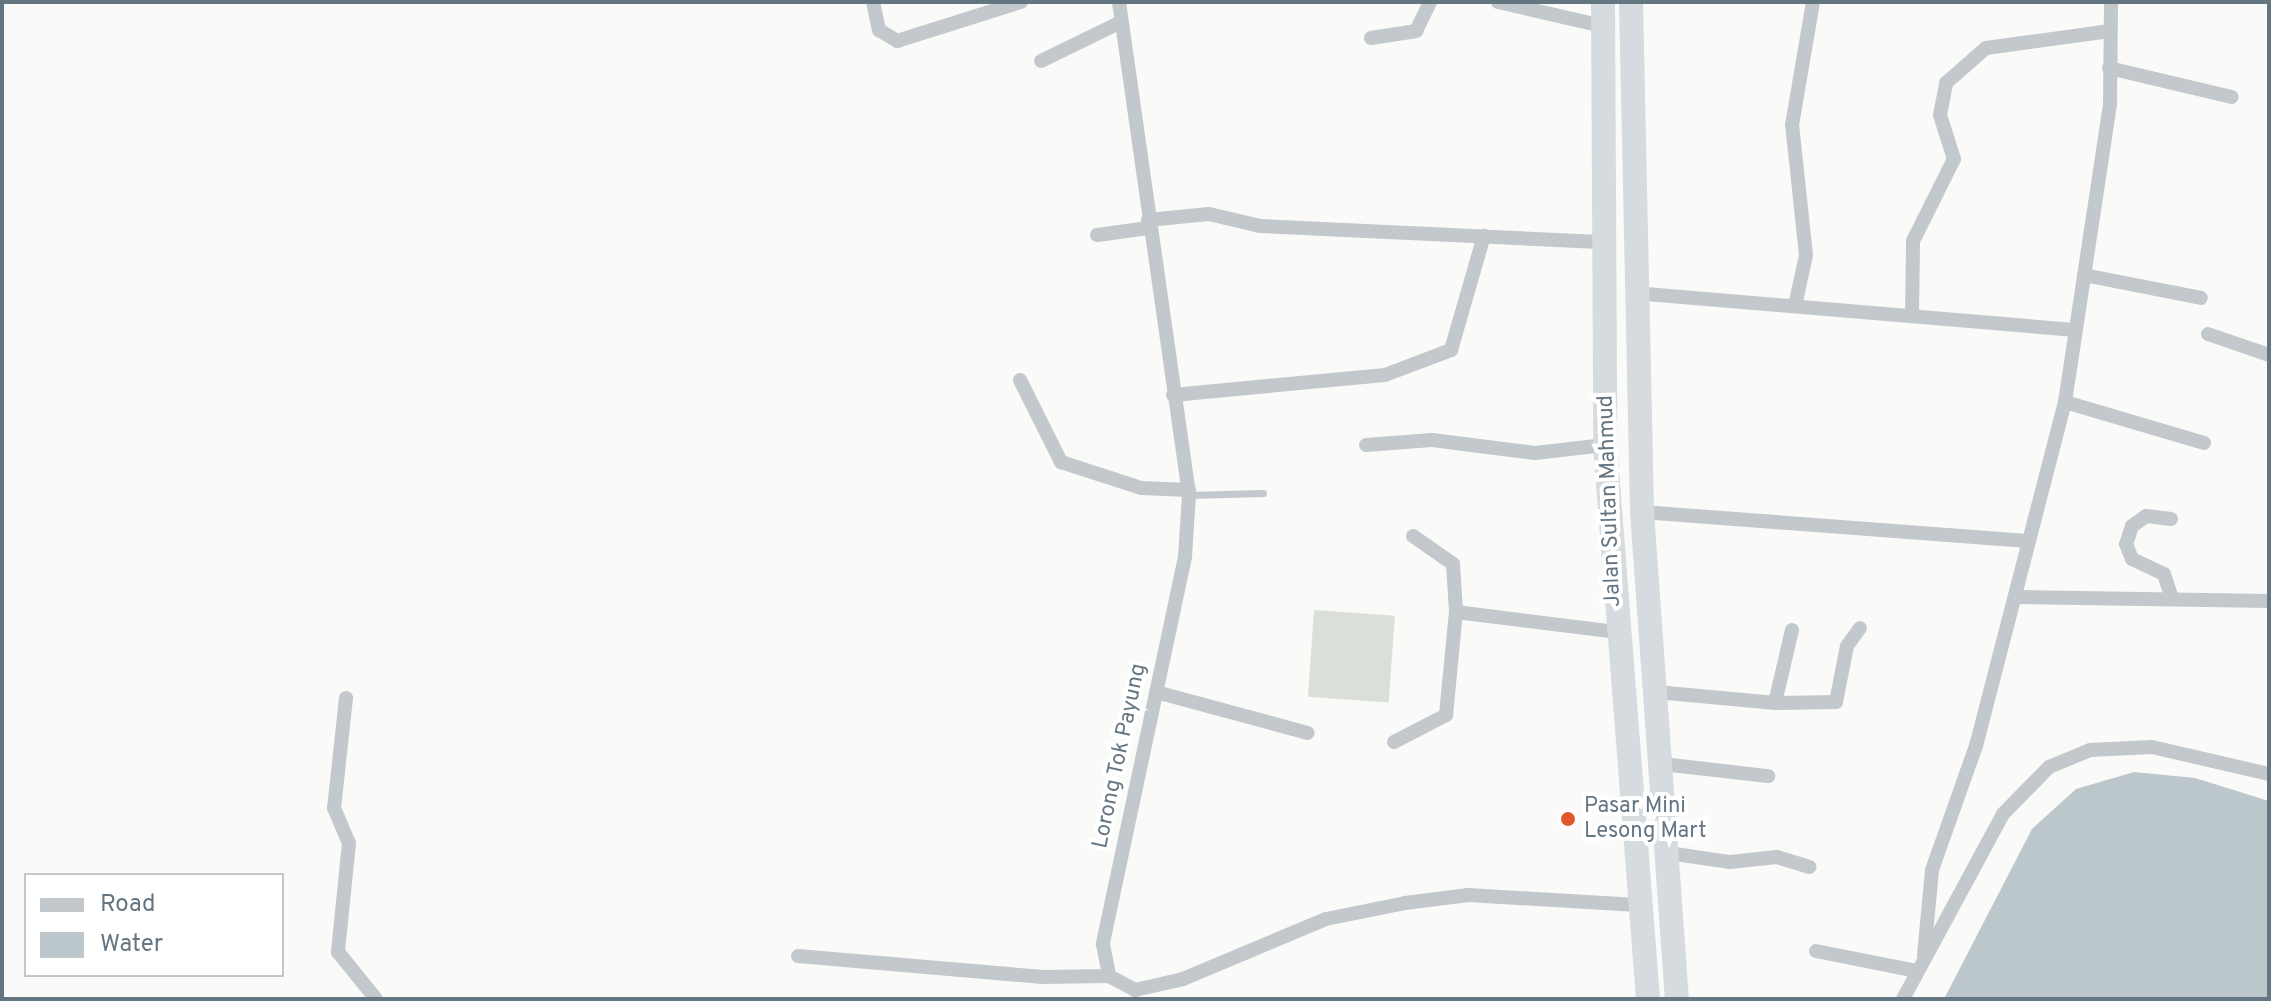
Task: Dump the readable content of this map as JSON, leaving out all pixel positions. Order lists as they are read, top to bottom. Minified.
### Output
{"streets":{"highway":["Jalan Sultan Mahmud"],"street":["Lorong Tok Payung"]},"places":["Pasar Mini Lesong Mart"],"legend":["Road","Water"]}
